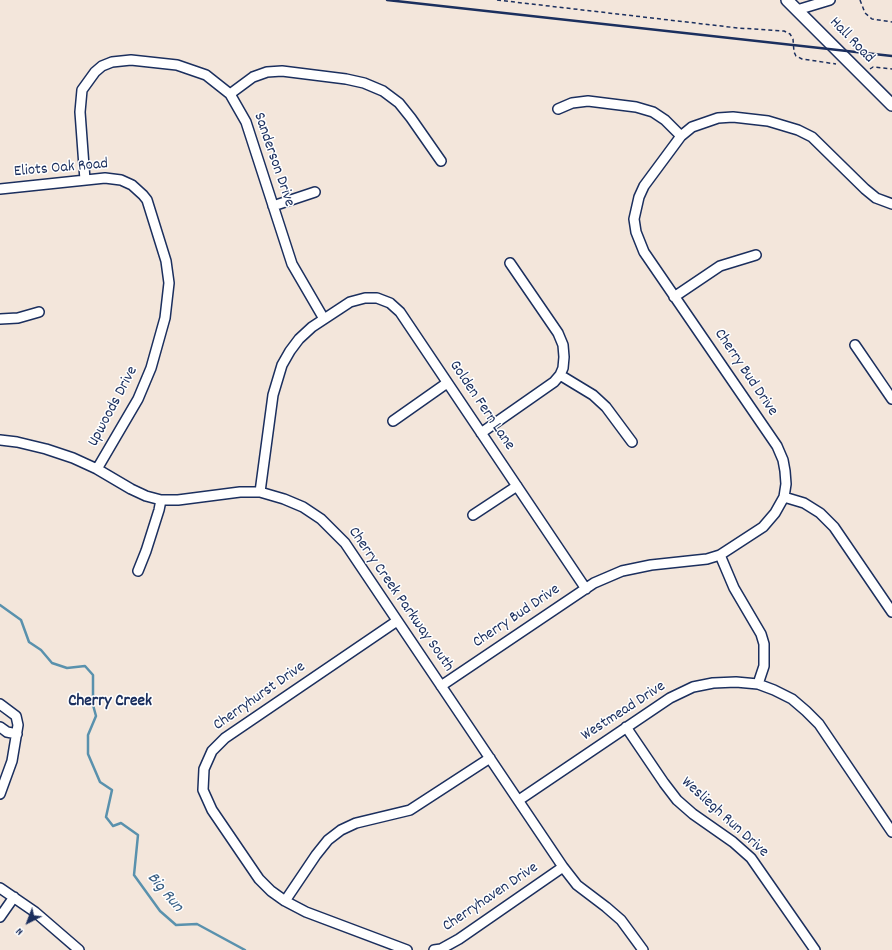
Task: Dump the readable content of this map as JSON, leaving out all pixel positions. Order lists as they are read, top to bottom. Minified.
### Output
{"streets":{"main road":["Hall Road"],"street":["Sanderson Drive","Eliots Oak Road","Cherry Bud Drive","Golden Fern Lane","Upwoods Drive","Cherry Creek Parkway South","Cherryhurst Drive","Westmead Drive","Wesliegh Run Drive","Cherryhaven Drive"]},"crossings":[["Sanderson Drive","Eliots Oak Road"],["Sanderson Drive","Golden Fern Lane"],["Eliots Oak Road","Upwoods Drive"],["Cherry Bud Drive","Golden Fern Lane"],["Cherry Bud Drive","Cherry Creek Parkway South"],["Golden Fern Lane","Cherry Creek Parkway South"],["Upwoods Drive","Cherry Creek Parkway South"],["Cherry Creek Parkway South","Cherryhurst Drive"],["Cherry Creek Parkway South","Westmead Drive"],["Cherry Creek Parkway South","Cherryhaven Drive"],["Westmead Drive","Wesliegh Run Drive"]],"districts":["Cherry Creek"],"water":["Big Run"],"north":"bottom left"}
